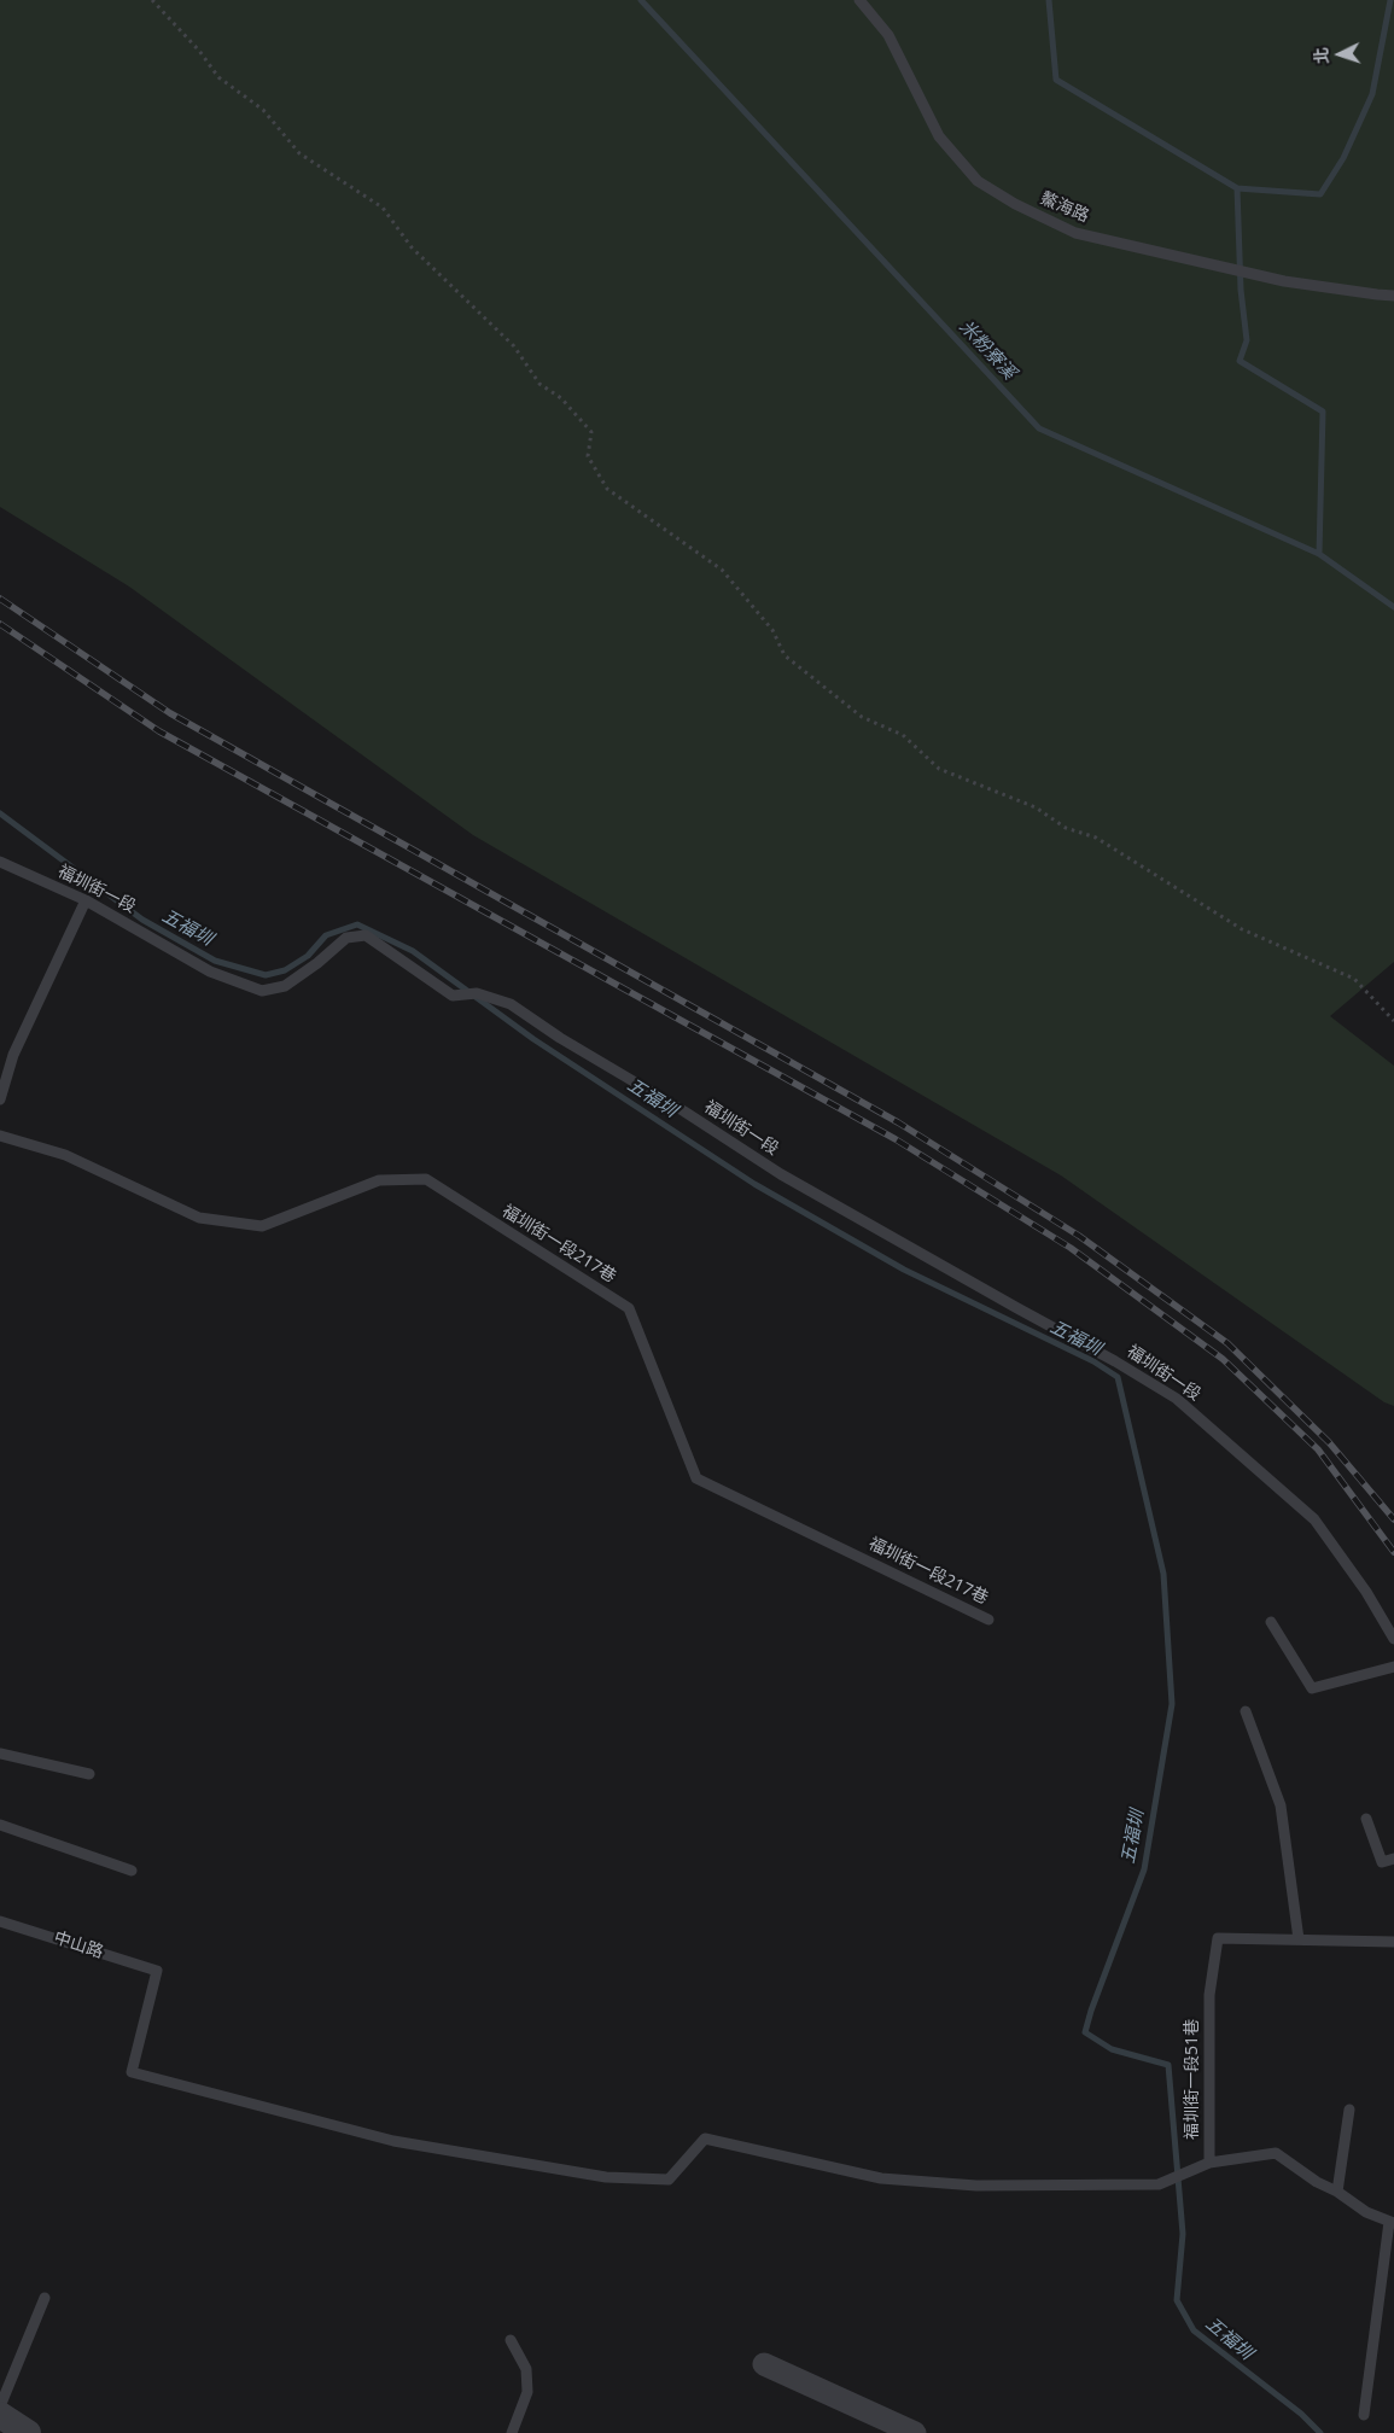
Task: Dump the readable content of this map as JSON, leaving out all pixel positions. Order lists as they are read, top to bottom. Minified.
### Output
{"streets":{"lane":["鰲海路","福圳街一段","福圳街一段217巷","中山路","福圳街一段51巷"]},"crossings":[["中山路","福圳街一段51巷"]],"water":["米粉寮溪","五福圳"],"north":"left"}
